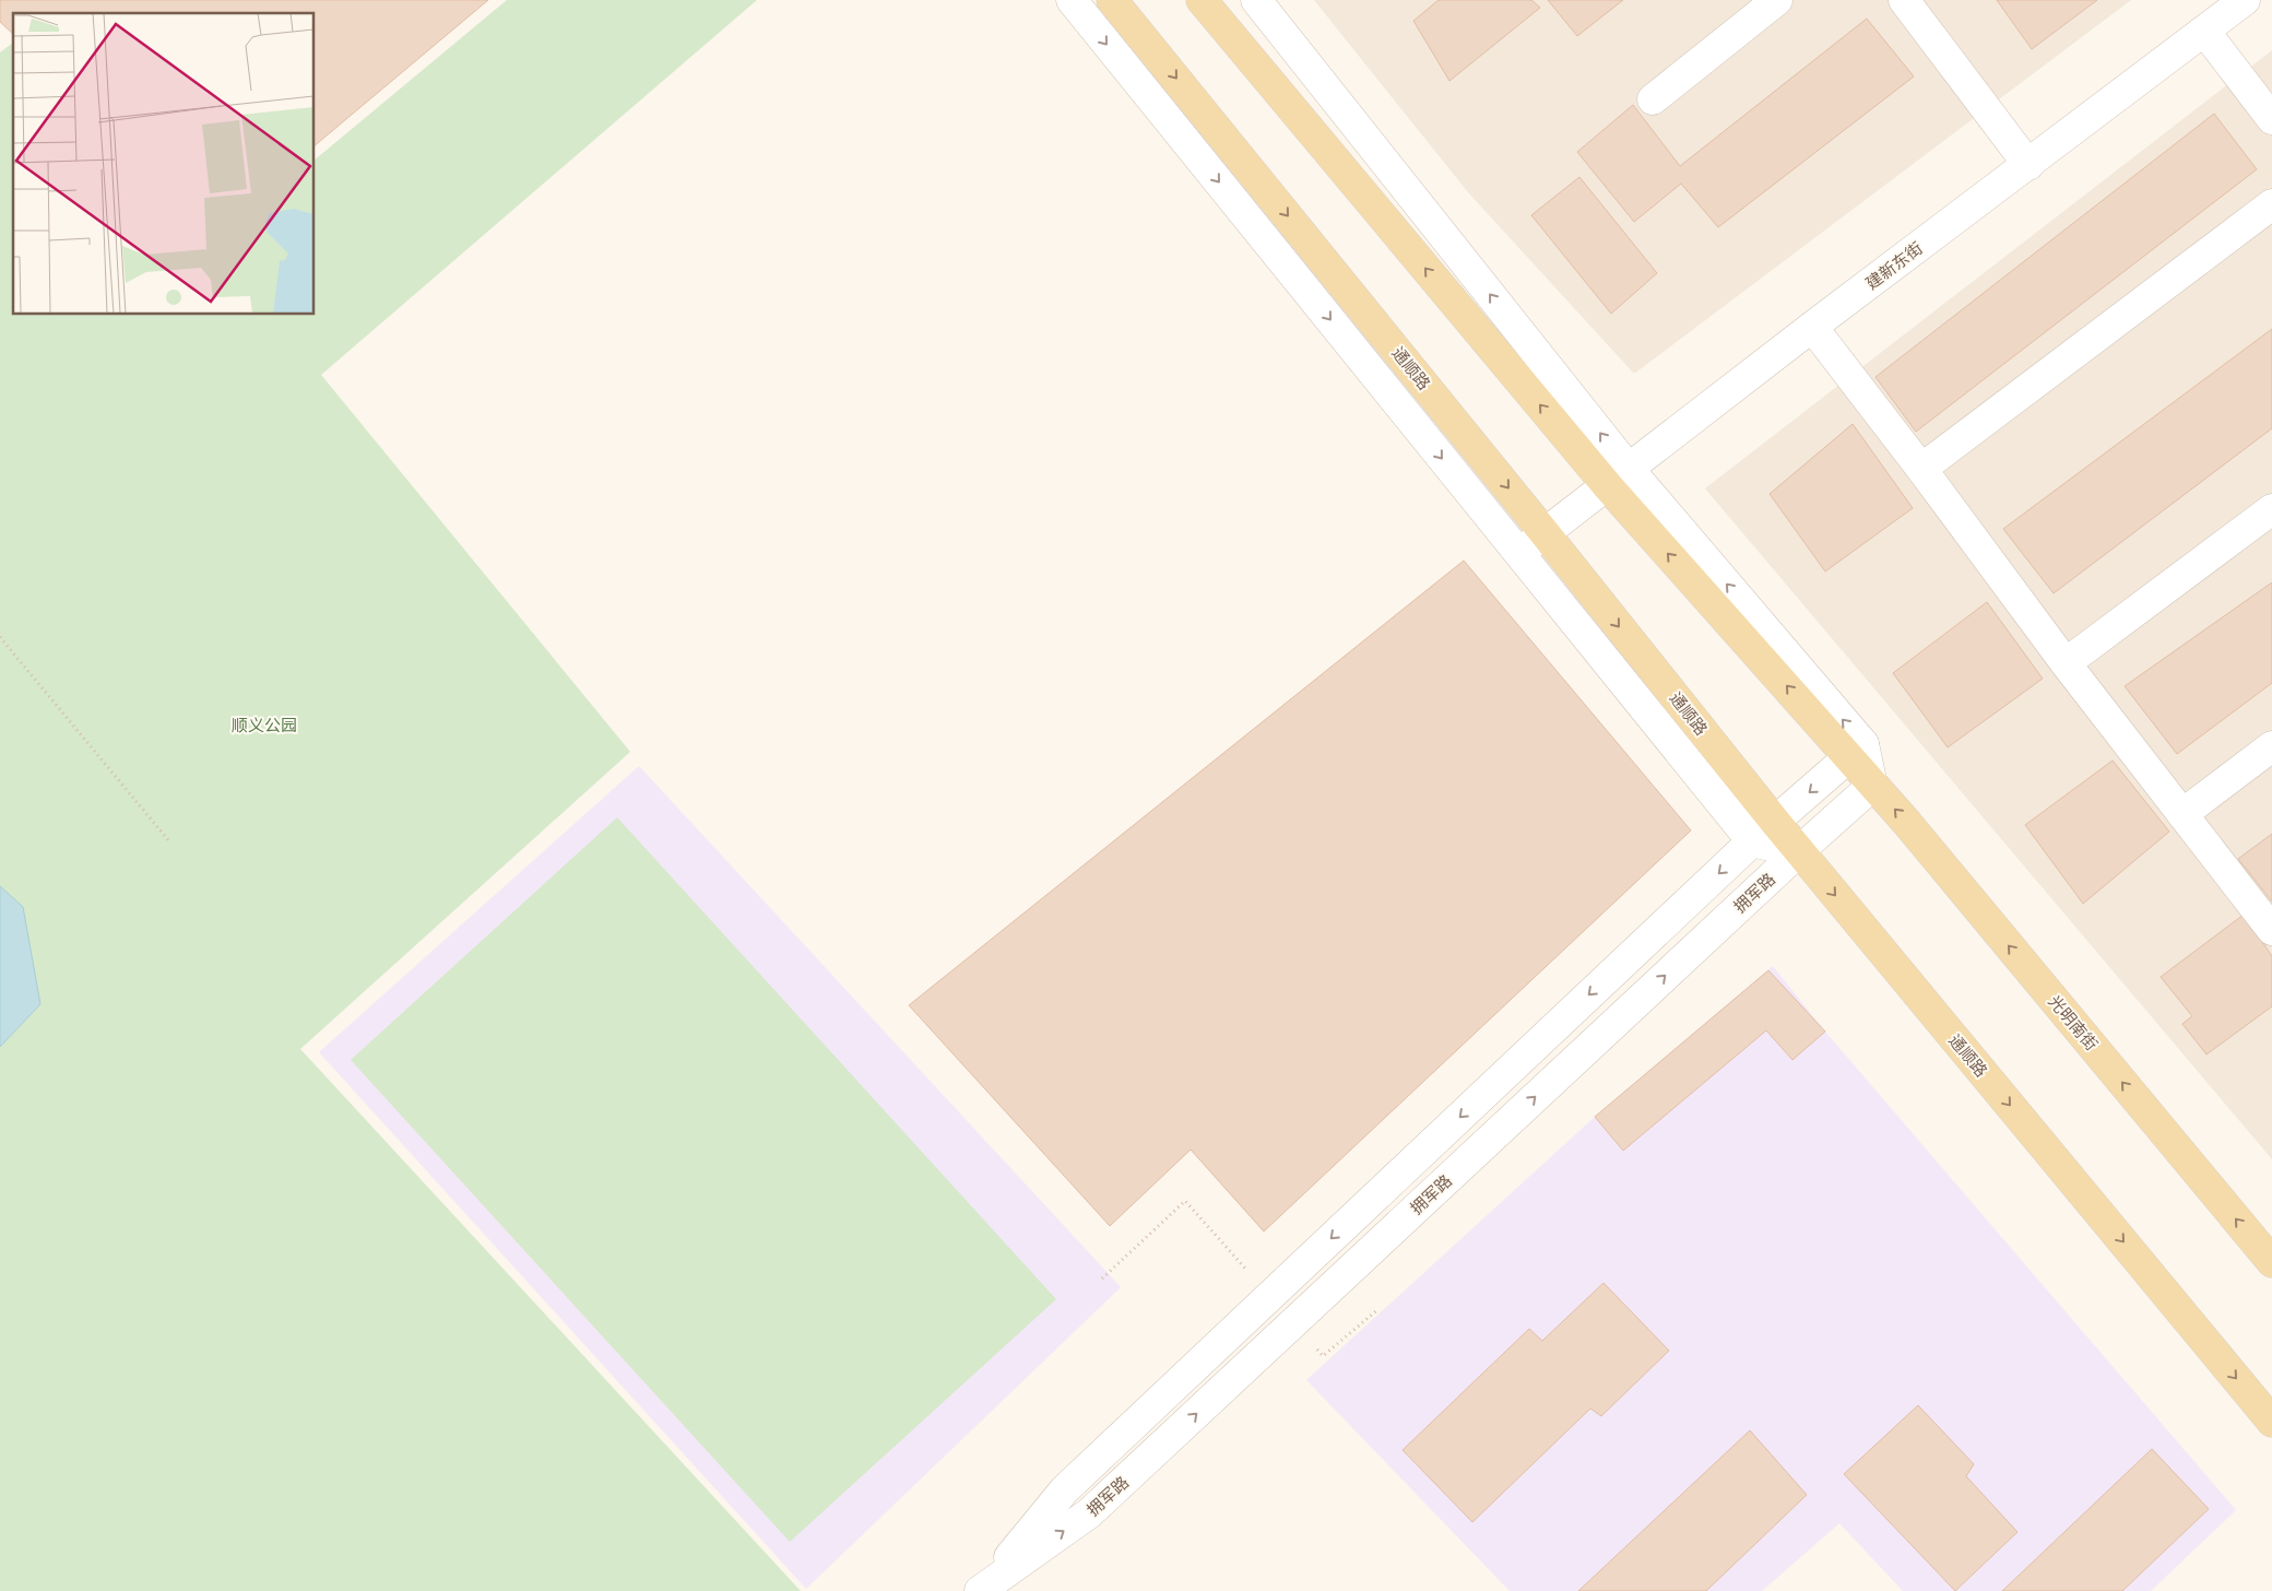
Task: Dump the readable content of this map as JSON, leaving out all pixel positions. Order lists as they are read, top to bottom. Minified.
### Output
{"streets":{"main road":["通顺路","光明南街"],"street":["建新东街","拥军路"]},"crossings":[["建新东街","通顺路"],["通顺路","拥军路"],["拥军路","光明南街"]],"one_way":["光明南街"],"parks":["顺义公园"]}
